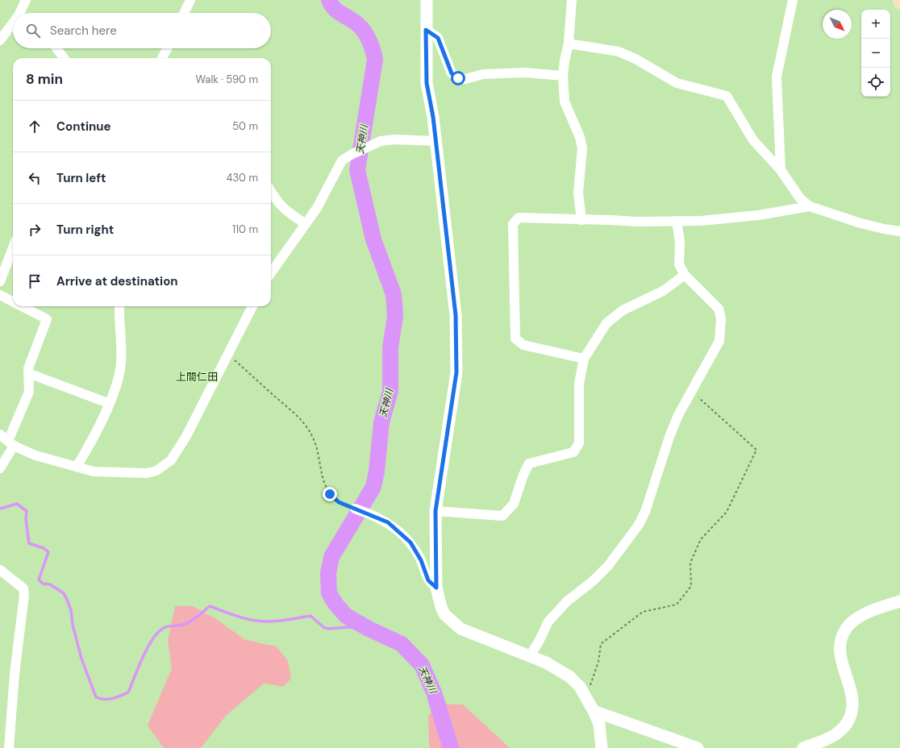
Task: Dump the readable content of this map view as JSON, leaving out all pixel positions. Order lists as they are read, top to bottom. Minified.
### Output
{"districts":["上間仁田"],"water":["天神川"],"north":"bottom right","page":{"map_buttons":["+","−"],"search":"Search here","heading":["8 min","Walk · 590 m"],"list":[["Continue","50 m"],["Turn left","430 m"],["Turn right","110 m"],"Arrive at destination"]}}
